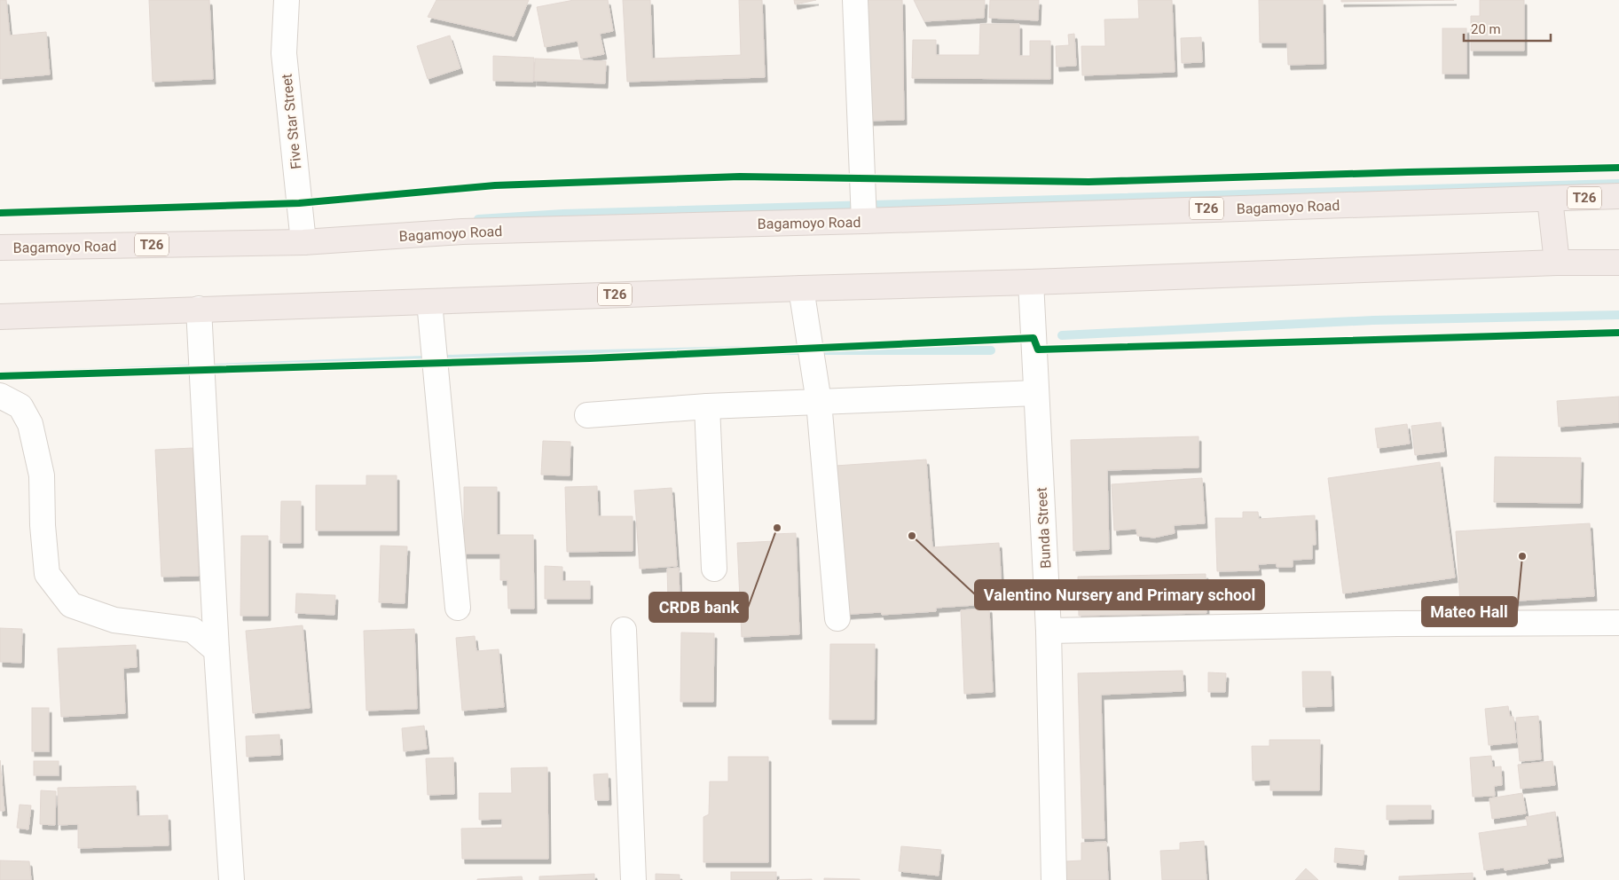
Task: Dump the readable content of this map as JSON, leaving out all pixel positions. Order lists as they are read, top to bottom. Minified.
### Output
{"streets":{"highway":["T26","Bagamoyo Road"],"street":["Five Star Street","Bunda Street"]},"crossings":[["Five Star Street","Bagamoyo Road"],["T26","Bunda Street"]],"places":["CRDB bank","Valentino Nursery and Primary school","Mateo Hall"],"scale_bar":"20 m"}
